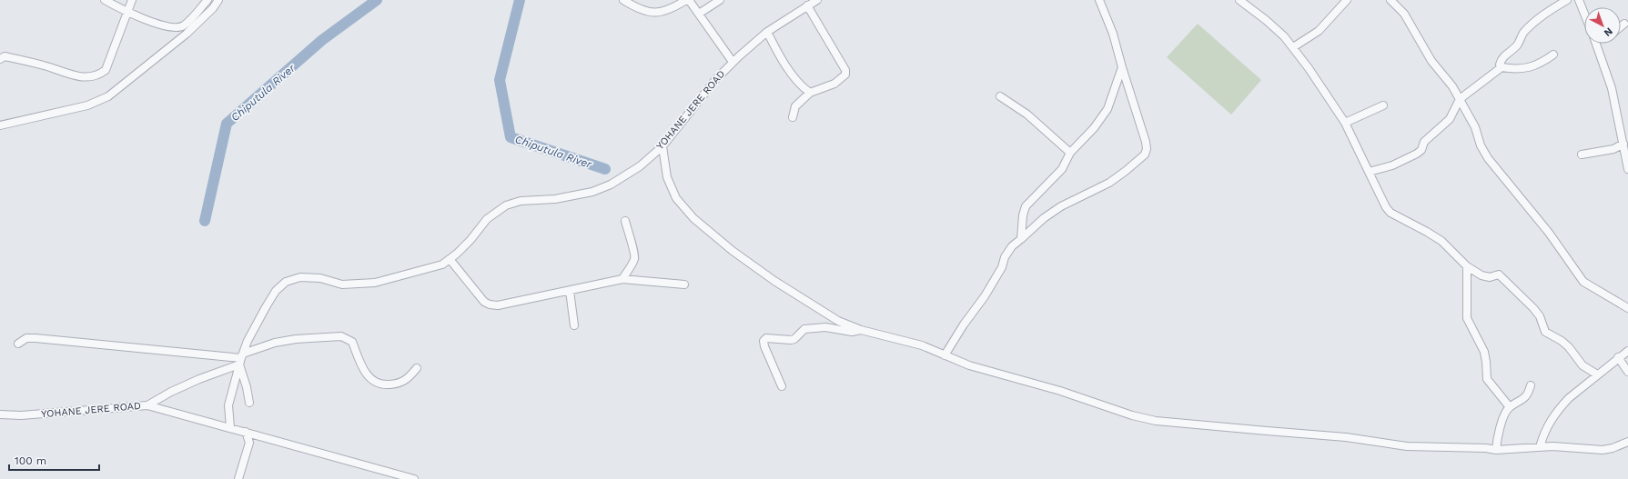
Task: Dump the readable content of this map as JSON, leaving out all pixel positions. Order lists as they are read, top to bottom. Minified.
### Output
{"streets":{"street":["YOHANE JERE ROAD"]},"water":["Chiputula River"],"scale_bar":"100 m","north":"bottom right"}
